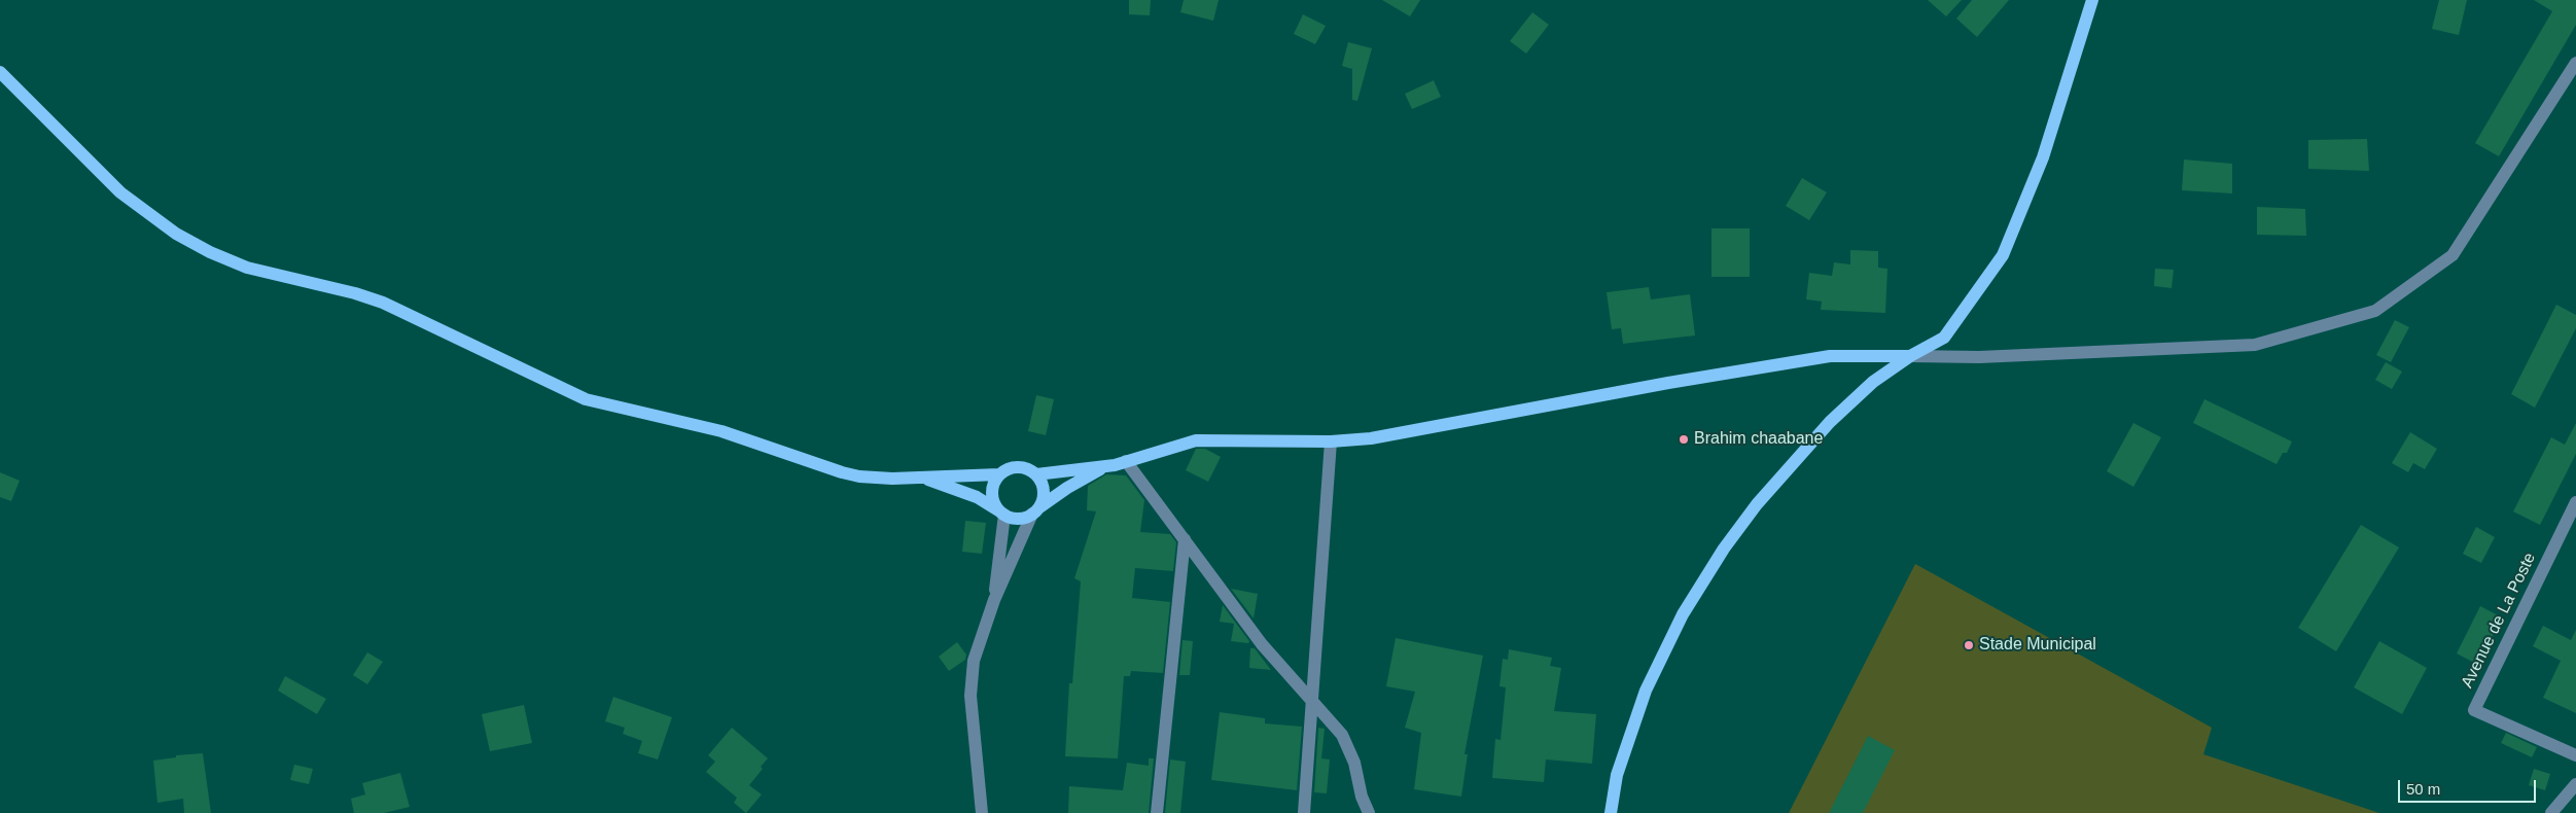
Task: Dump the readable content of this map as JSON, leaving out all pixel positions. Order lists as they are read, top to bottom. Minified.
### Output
{"streets":{"street":["Avenue de La Poste"]},"places":["Brahim chaabane","Stade Municipal"],"scale_bar":"50 m"}
